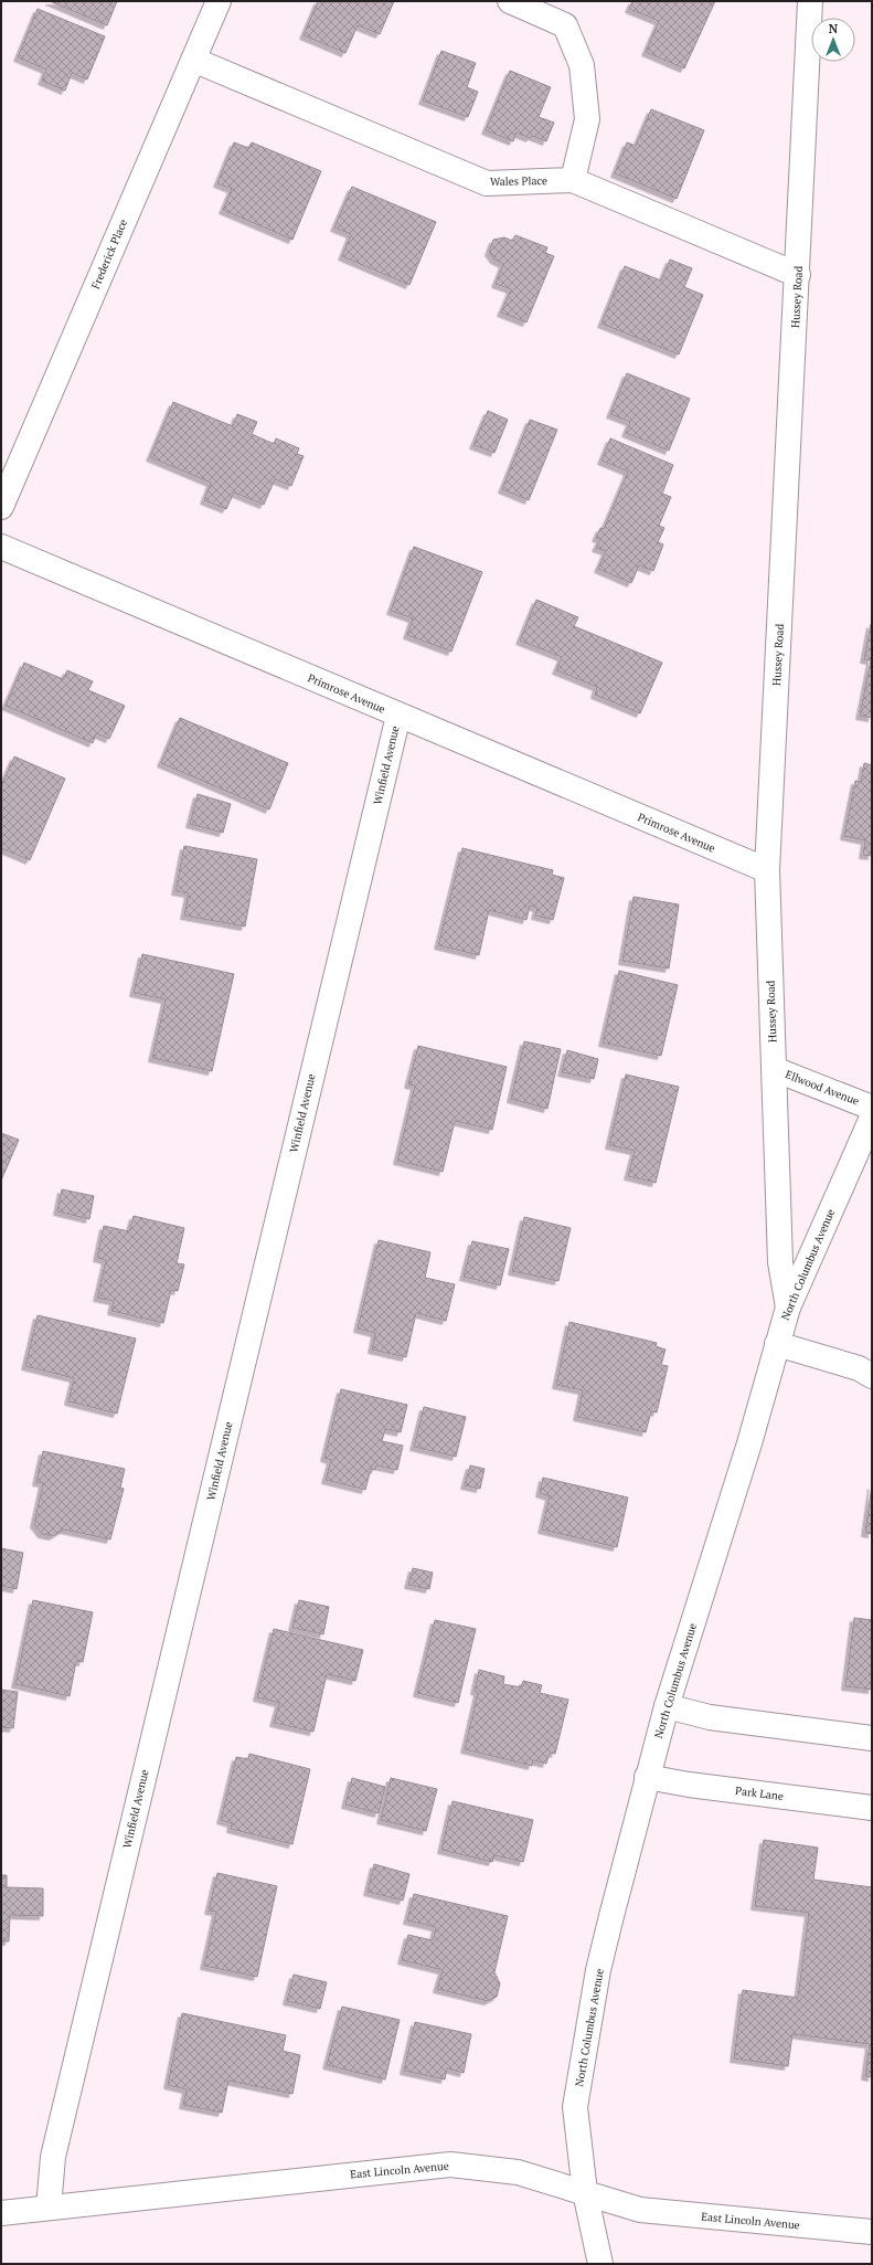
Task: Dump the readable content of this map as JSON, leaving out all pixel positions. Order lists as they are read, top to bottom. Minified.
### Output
{"streets":{"street":["Wales Place","Frederick Place","Hussey Road","Primrose Avenue","Winfield Avenue","Ellwood Avenue","North Columbus Avenue","Park Lane","East Lincoln Avenue"]},"crossings":[["Wales Place","Frederick Place"],["Wales Place","Hussey Road"],["Hussey Road","Primrose Avenue"],["Hussey Road","Ellwood Avenue"],["Hussey Road","North Columbus Avenue"],["Primrose Avenue","Winfield Avenue"],["Winfield Avenue","East Lincoln Avenue"],["North Columbus Avenue","Park Lane"],["North Columbus Avenue","East Lincoln Avenue"]],"north":"top"}
